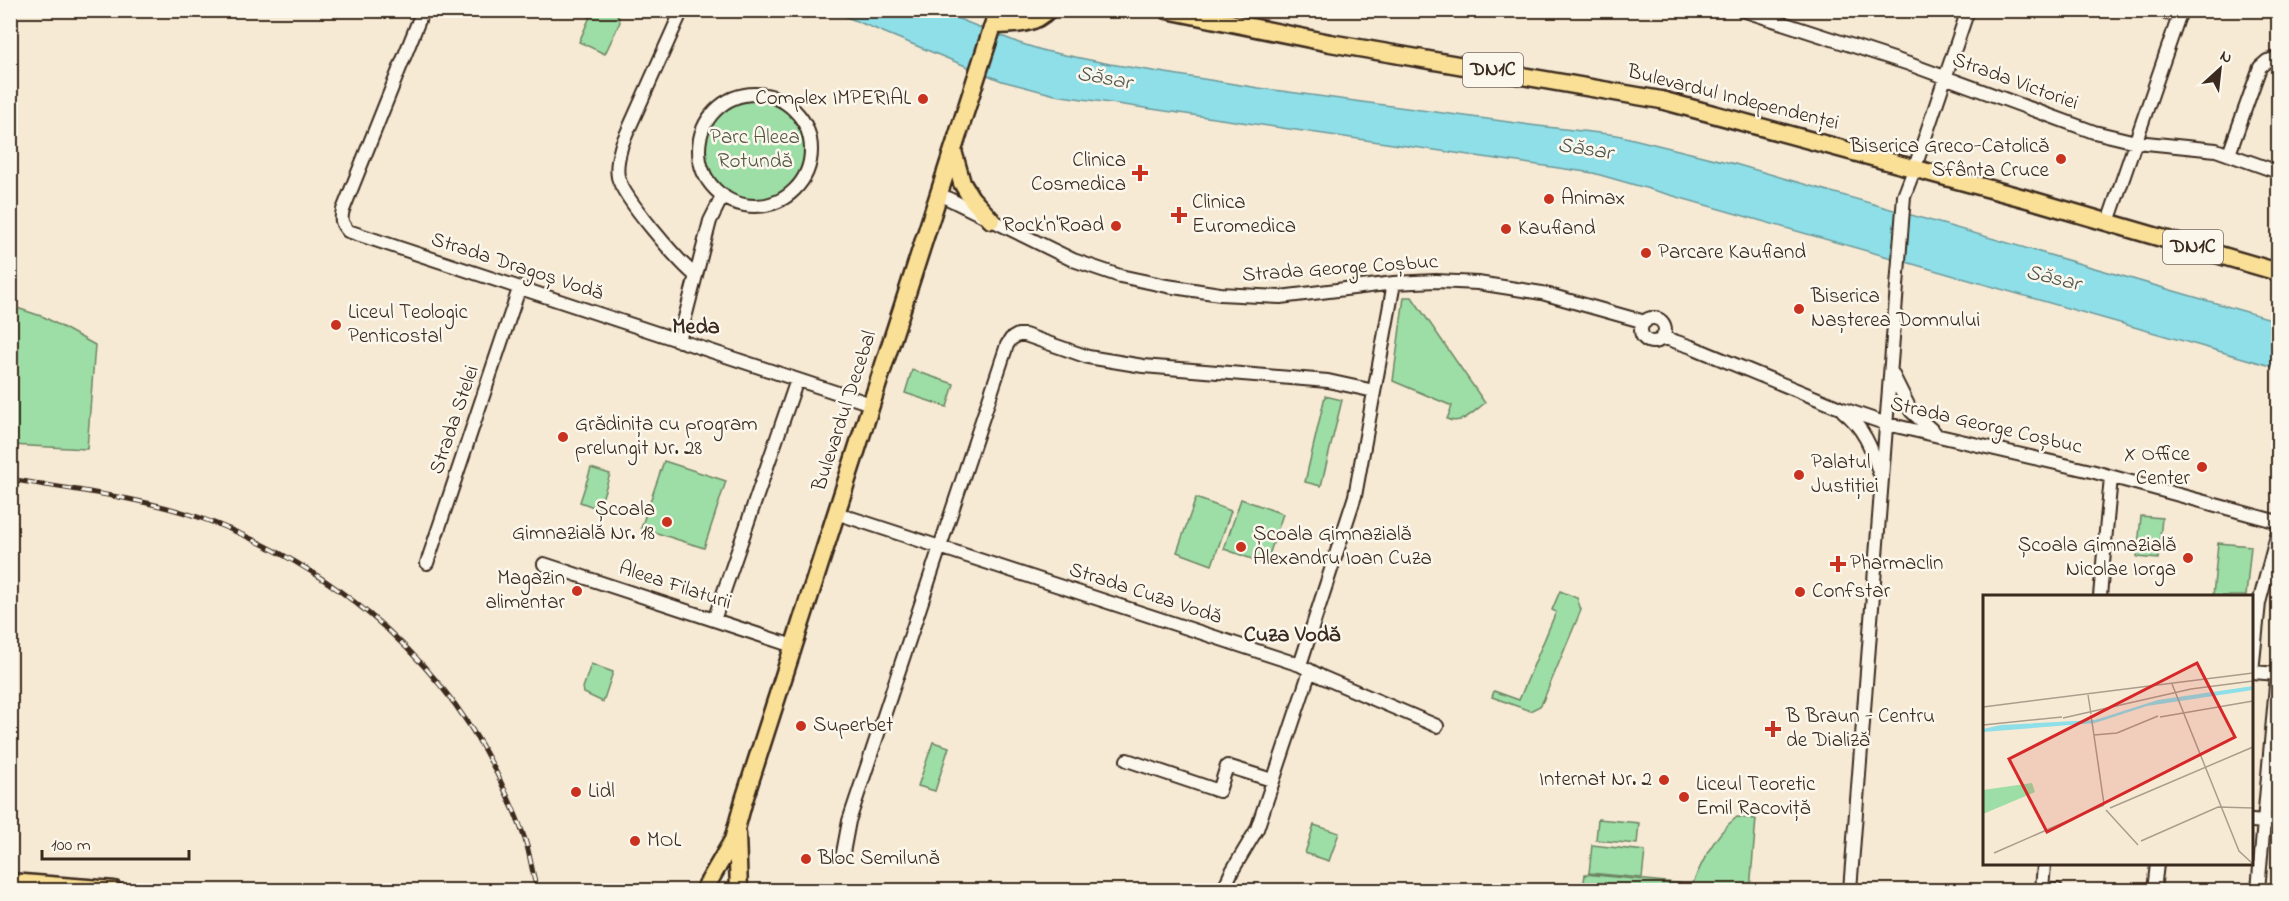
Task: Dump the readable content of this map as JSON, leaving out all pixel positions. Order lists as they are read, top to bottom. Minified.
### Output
{"streets":{"main road":["DN1C","Bulevardul Independenței","Bulevardul Decebal"],"street":["Strada Victoriei","Strada Dragoș Vodă","Strada George Coșbuc","Strada Stelei","Aleea Filaturii","Strada Cuza Vodă"]},"crossings":[["Strada Dragoș Vodă","Bulevardul Decebal"],["Strada Dragoș Vodă","Strada Stelei"],["Strada George Coșbuc","Bulevardul Decebal"],["Bulevardul Decebal","Aleea Filaturii"],["Bulevardul Decebal","Strada Cuza Vodă"]],"districts":["Meda","Cuza Vodă"],"water":["Săsar"],"parks":["Parc Aleea Rotundă"],"places":{"other":["Complex IMPERIAL","Biserica Greco-Catolică Sfânta Cruce","Animax","Rock'n'Road","Kaufland","Parcare Kaufland","Biserica Nașterea Domnului","Liceul Teologic Penticostal","Grădinița cu program prelungit Nr. 28","X Office Center","Palatul Justiției","Școala Gimnazială Nr. 18","Școala Gimnazială Alexandru Ioan Cuza","Școala Gimnazială Nicolae Iorga","Magazin alimentar","Confstar","Superbet","Internat Nr. 2","Lidl","Liceul Teoretic Emil Racoviță","MOL","Bloc Semilună"],"health":["Clinica Cosmedica","Clinica Euromedica","Pharmaclin","B Braun - Centru de Dializă"]},"scale_bar":"100 m","north":"top right"}
